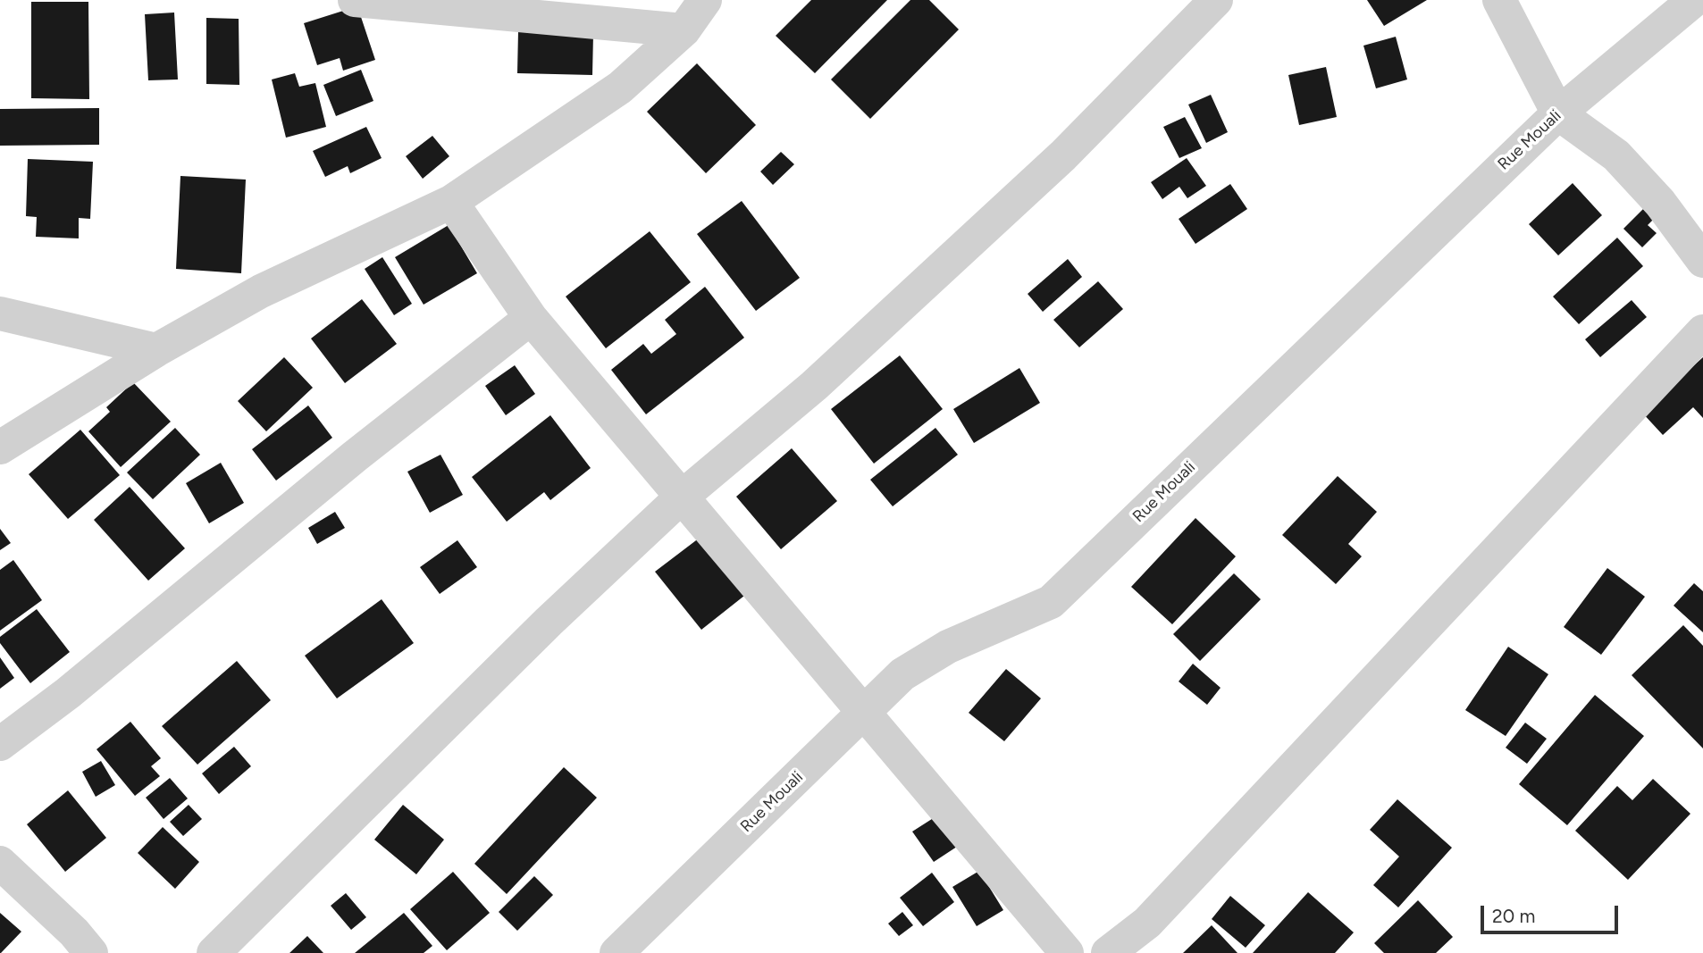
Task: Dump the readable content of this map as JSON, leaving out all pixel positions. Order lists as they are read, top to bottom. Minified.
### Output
{"streets":{"street":["Rue Mouali"]},"scale_bar":"20 m"}
